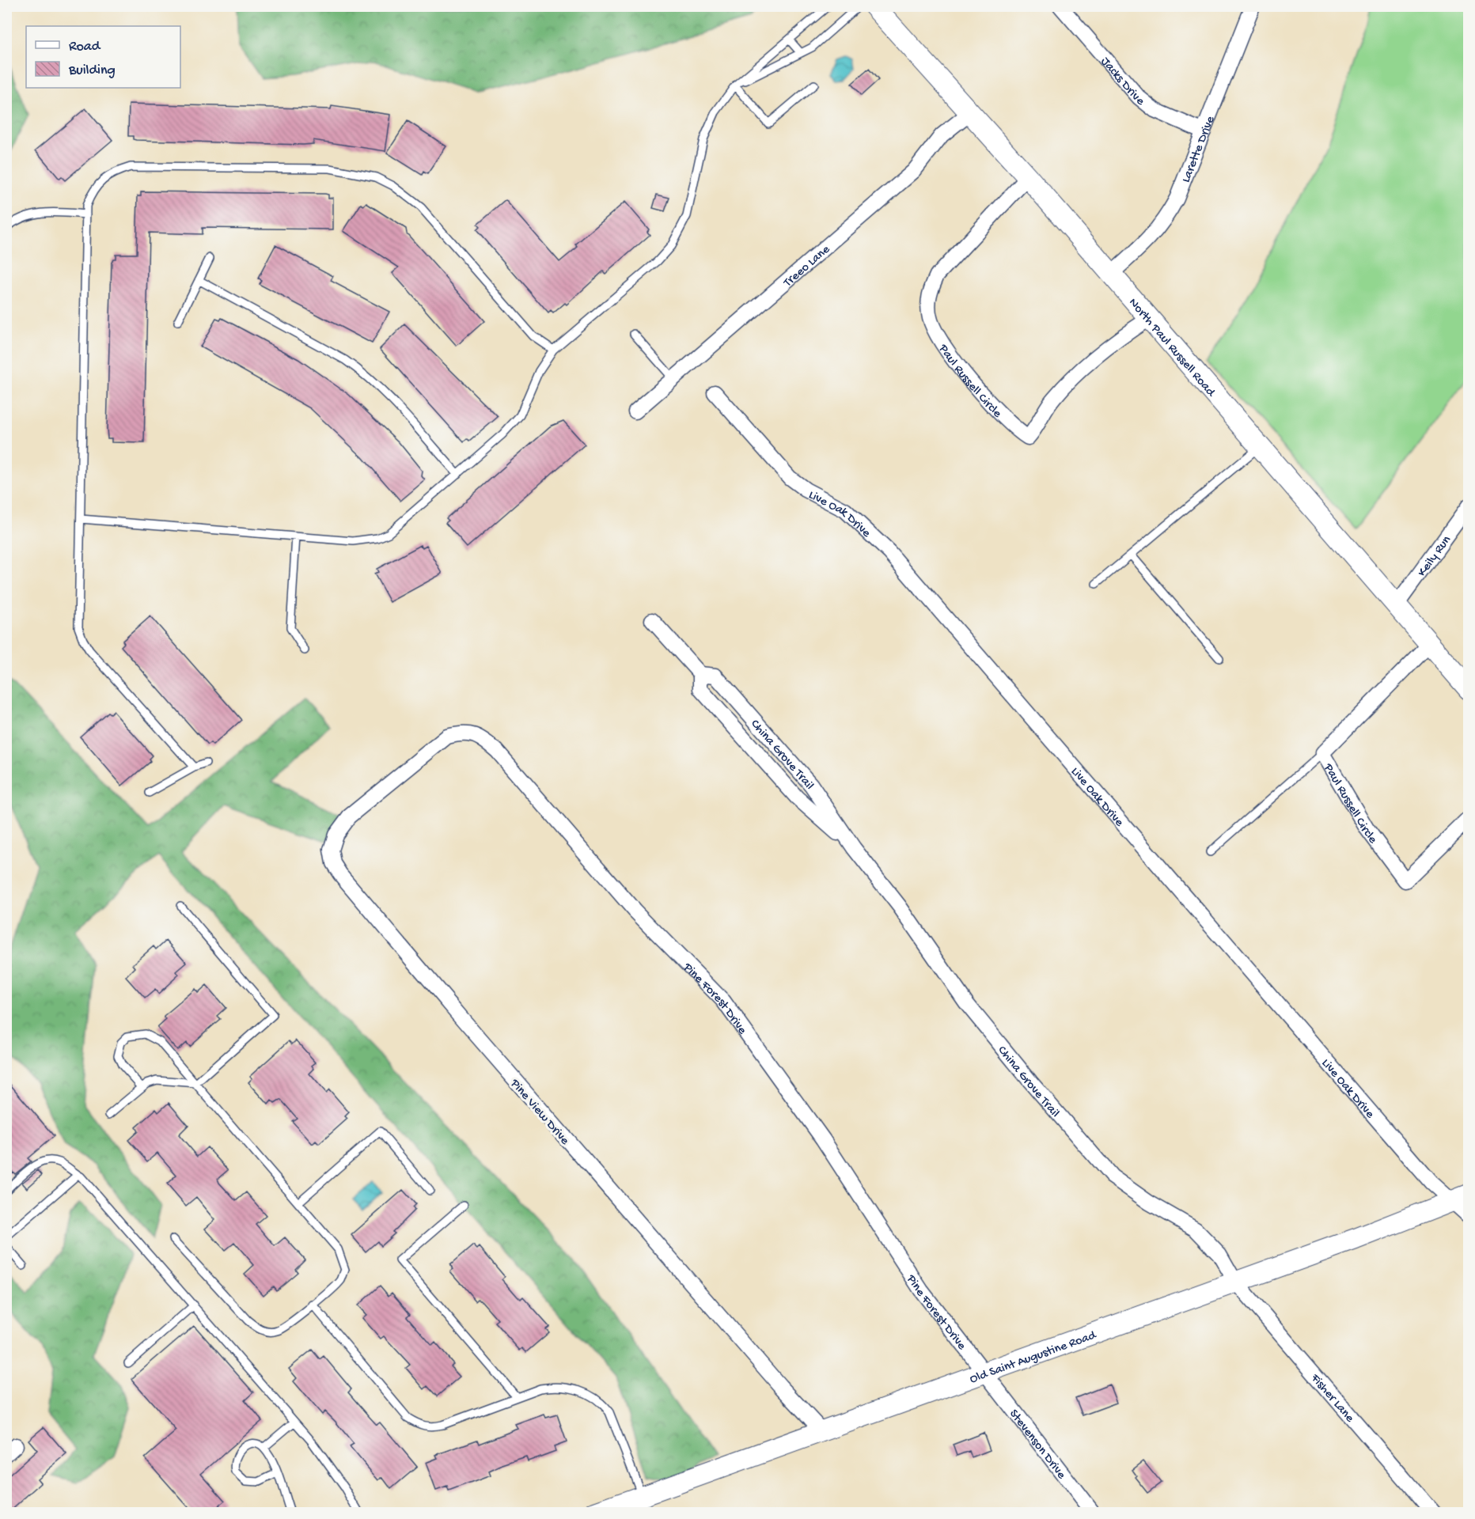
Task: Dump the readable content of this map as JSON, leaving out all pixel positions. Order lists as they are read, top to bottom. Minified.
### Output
{"streets":{"street":["Jacks Drive","Larette Drive","Treeo Lane","North Paul Russell Road","Paul Russell Circle","Live Oak Drive","Keily Run","China Grove Trail","Pine Forest Drive","Pine View Drive","Old Saint Augustine Road","Fisher Lane","Stevenson Drive"]},"crossings":[["Jacks Drive","Larette Drive"],["Larette Drive","North Paul Russell Road"],["Treeo Lane","North Paul Russell Road"],["North Paul Russell Road","Paul Russell Circle"],["North Paul Russell Road","Keily Run"],["Live Oak Drive","Old Saint Augustine Road"],["China Grove Trail","Old Saint Augustine Road"],["China Grove Trail","Fisher Lane"],["Pine Forest Drive","Pine View Drive"],["Pine Forest Drive","Old Saint Augustine Road"],["Pine Forest Drive","Stevenson Drive"],["Pine View Drive","Old Saint Augustine Road"],["Old Saint Augustine Road","Fisher Lane"],["Old Saint Augustine Road","Stevenson Drive"]],"legend":["Road","Building"]}
